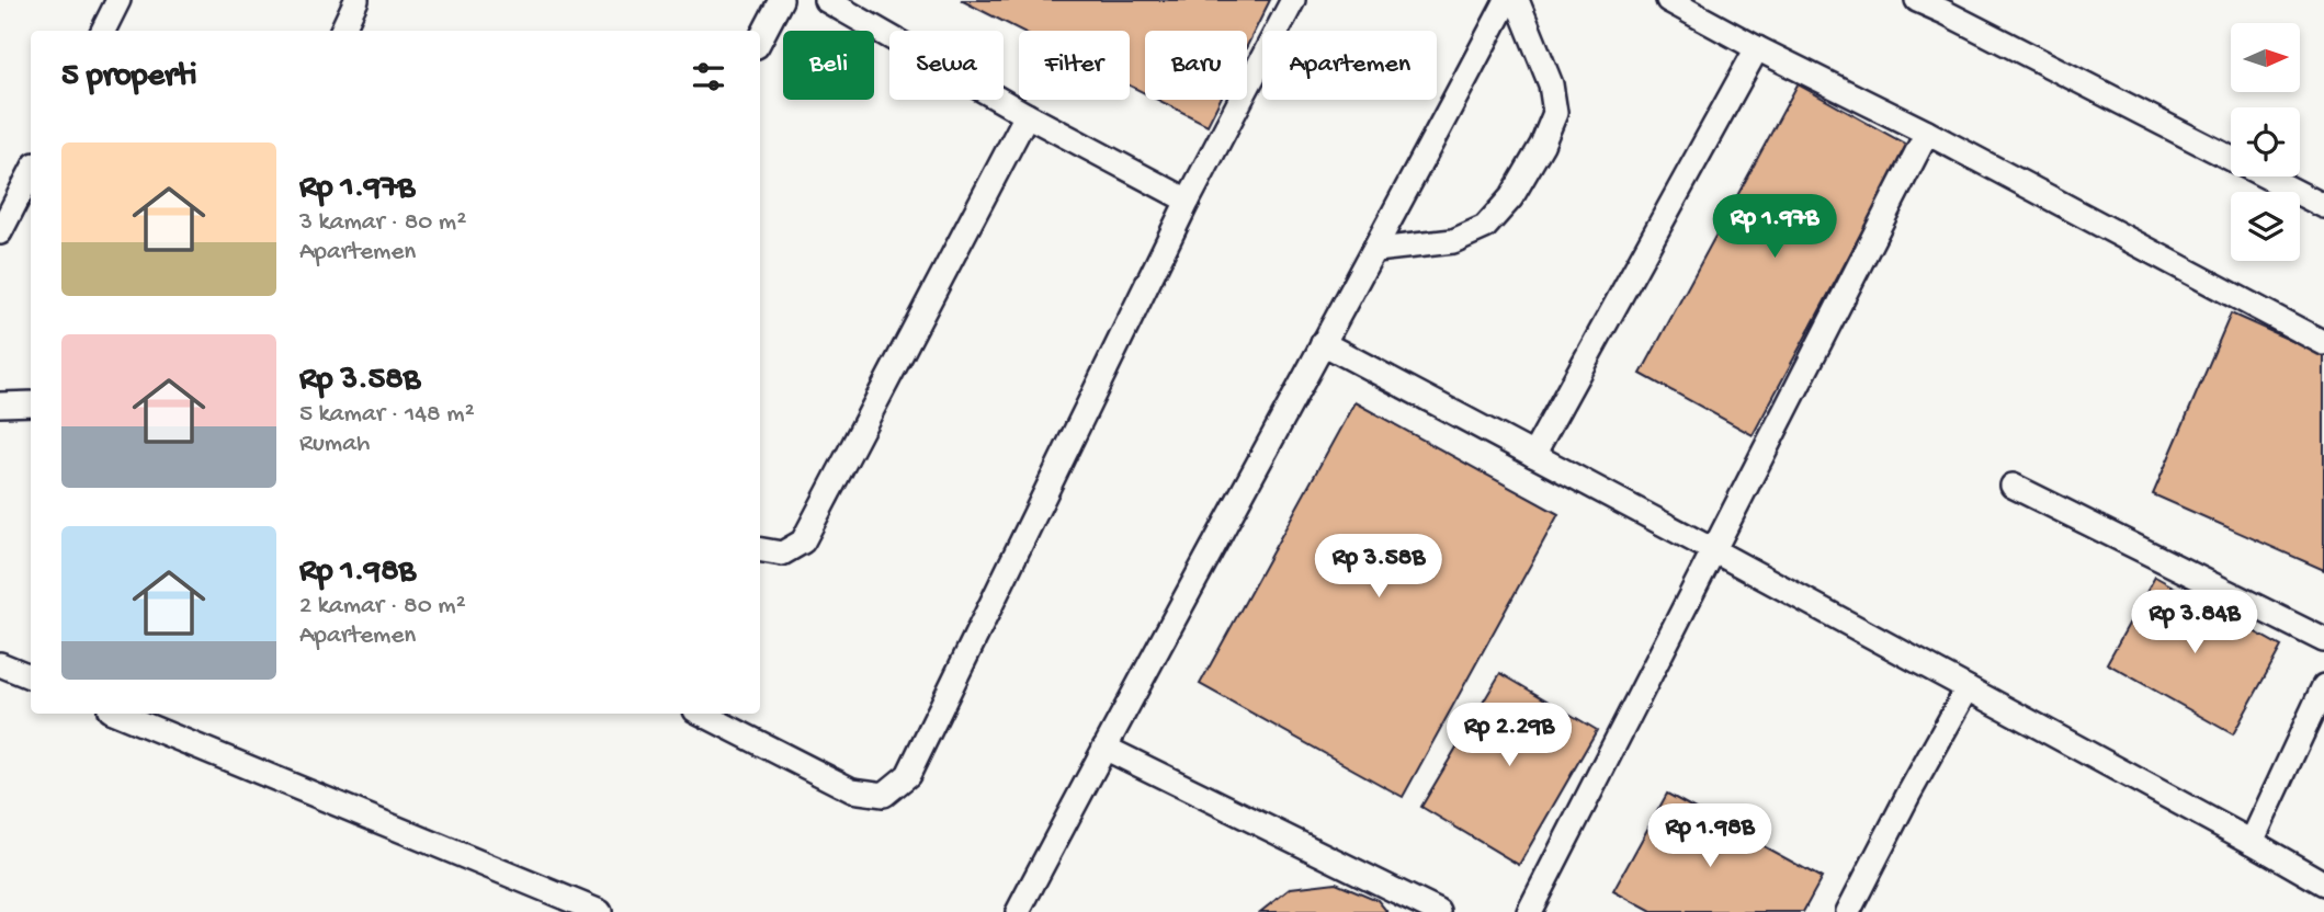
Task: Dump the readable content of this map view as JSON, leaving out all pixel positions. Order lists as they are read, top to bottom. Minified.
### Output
{"north":"right","page":{"chip":["Beli","Sewa","Filter","Baru","Apartemen"],"heading":"5 properti","list":[{"name":"Rp 1.97B","note":"3 kamar · 80 m² · Apartemen"},{"name":"Rp 3.58B","note":"5 kamar · 148 m² · Rumah"},{"name":"Rp 1.98B","note":"2 kamar · 80 m² · Apartemen"}],"price":["Rp 1.97B","Rp 3.58B","Rp 3.84B","Rp 2.29B","Rp 1.98B"]}}
